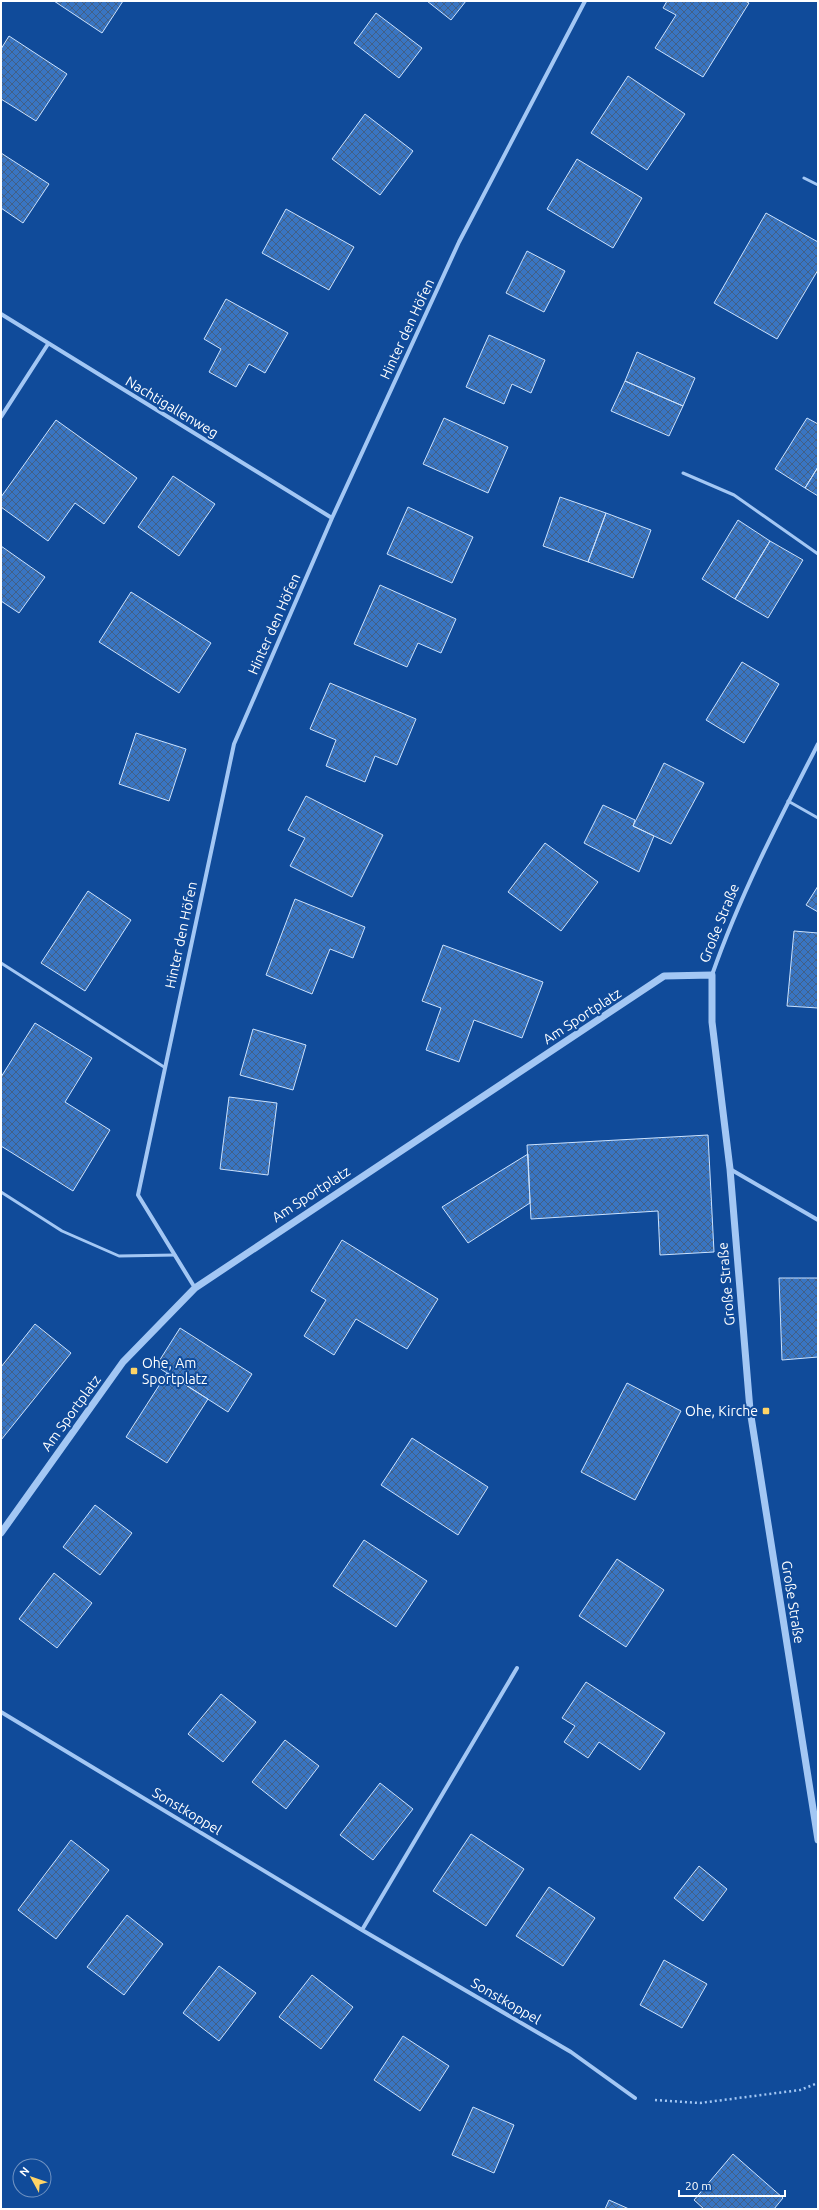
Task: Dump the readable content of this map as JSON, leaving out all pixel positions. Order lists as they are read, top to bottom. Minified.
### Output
{"streets":{"street":["Hinter den Höfen","Nachtigallenweg","Große Straße","Am Sportplatz","Sonstkoppel"]},"crossings":[["Hinter den Höfen","Nachtigallenweg"],["Hinter den Höfen","Am Sportplatz"],["Große Straße","Am Sportplatz"]],"places":{"transit":["Ohe, Am Sportplatz","Ohe, Kirche"]},"scale_bar":"20 m","north":"top left"}
